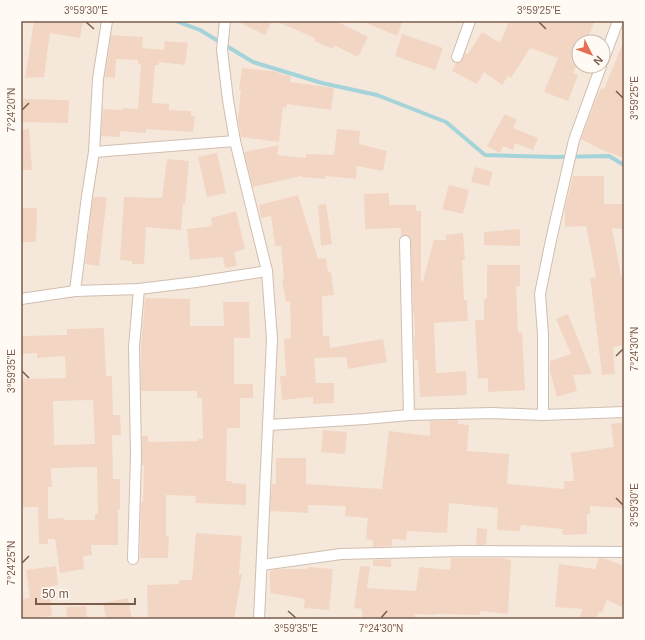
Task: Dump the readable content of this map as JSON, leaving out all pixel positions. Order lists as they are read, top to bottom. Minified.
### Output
{"scale_bar":"50 m","north":"bottom right","coordinates":["3°59'30\"E","3°59'25\"E","7°24'20\"N","7°24'30\"N","3°59'35\"E","7°24'25\"N"]}
